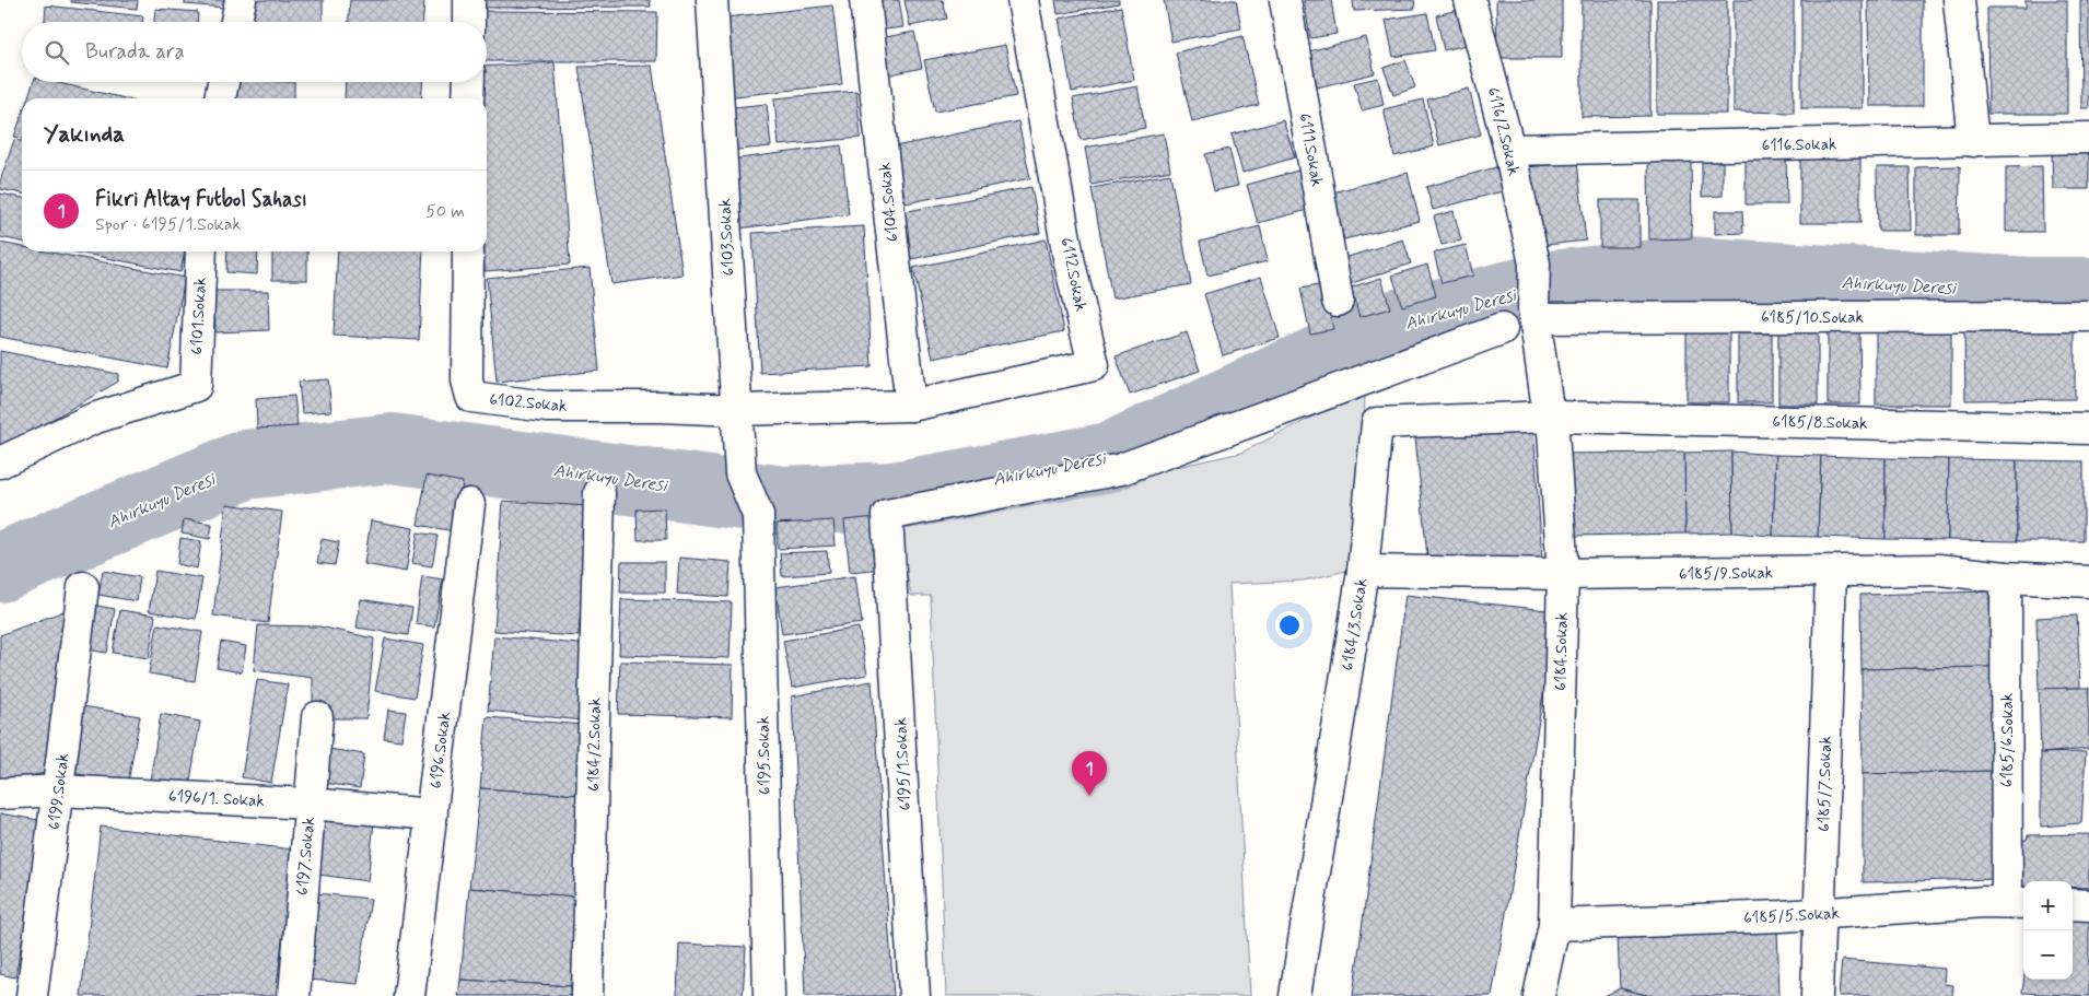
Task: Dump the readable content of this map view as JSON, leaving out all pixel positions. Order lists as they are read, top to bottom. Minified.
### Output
{"streets":{"street":["6116/2.Sokak","6116.Sokak","6111.Sokak","6104.Sokak","6103.Sokak","6112.Sokak","6101.Sokak","6185/10.Sokak","6102.Sokak","6185/8.Sokak","6185/9.Sokak","6184/3.Sokak","6184.Sokak","6185/6.Sokak","6184/2.Sokak","6196.Sokak","6195.Sokak","6195/1.Sokak","6185/7.Sokak","6199.Sokak","6196/1. Sokak","6197.Sokak","6185/5.Sokak"]},"crossings":[["6116/2.Sokak","6116.Sokak"],["6116/2.Sokak","6185/10.Sokak"],["6116/2.Sokak","6184.Sokak"],["6104.Sokak","6112.Sokak"],["6103.Sokak","6102.Sokak"],["6103.Sokak","6195.Sokak"],["6185/10.Sokak","6184.Sokak"],["6185/8.Sokak","6184/3.Sokak"],["6185/8.Sokak","6184.Sokak"],["6185/9.Sokak","6184/3.Sokak"],["6185/9.Sokak","6184.Sokak"],["6185/9.Sokak","6185/6.Sokak"],["6185/9.Sokak","6185/7.Sokak"],["6184/3.Sokak","6184.Sokak"],["6184.Sokak","6185/5.Sokak"],["6185/6.Sokak","6185/5.Sokak"],["6196.Sokak","6196/1. Sokak"],["6185/7.Sokak","6185/5.Sokak"],["6199.Sokak","6196/1. Sokak"],["6196/1. Sokak","6197.Sokak"]],"water":["Ahırkuyu Deresi"],"page":{"search":"Burada ara","heading":"Yakında","list":[{"mark":"1","name":"Fikri Altay Futbol Sahası","note":"Spor · 6195/1.Sokak","value":"50 m"}],"pins":"1","map_buttons":["+","−"]}}
